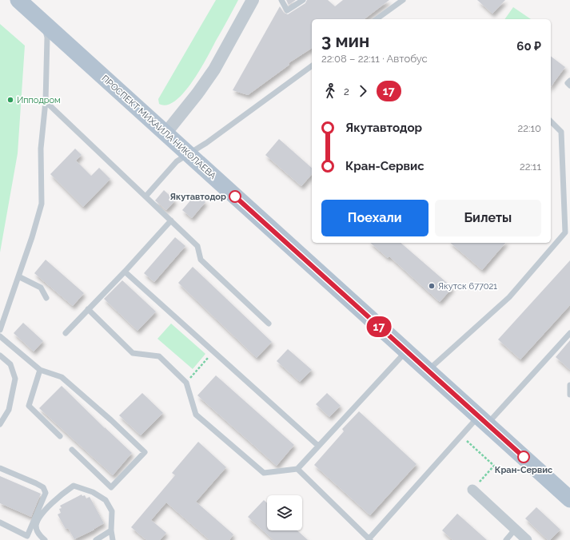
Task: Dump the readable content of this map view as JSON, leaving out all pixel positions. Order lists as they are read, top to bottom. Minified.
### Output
{"streets":{"main road":["ПРОСПЕКТ МИХАИЛА НИКОЛАЕВА"]},"places":["Ипподром","Якутавтодор","Якутск 677021","Кран-Сервис"],"lines":["bus line 17"],"page":{"on_map":"17","heading":["3 мин","22:08 – 22:11 · Автобус","60 ₽"],"legs":["2","17"],"list":[{"name":"Якутавтодор","value":"22:10"},{"name":"Кран-Сервис","value":"22:11"}],"buttons":["Поехали","Билеты"]}}
